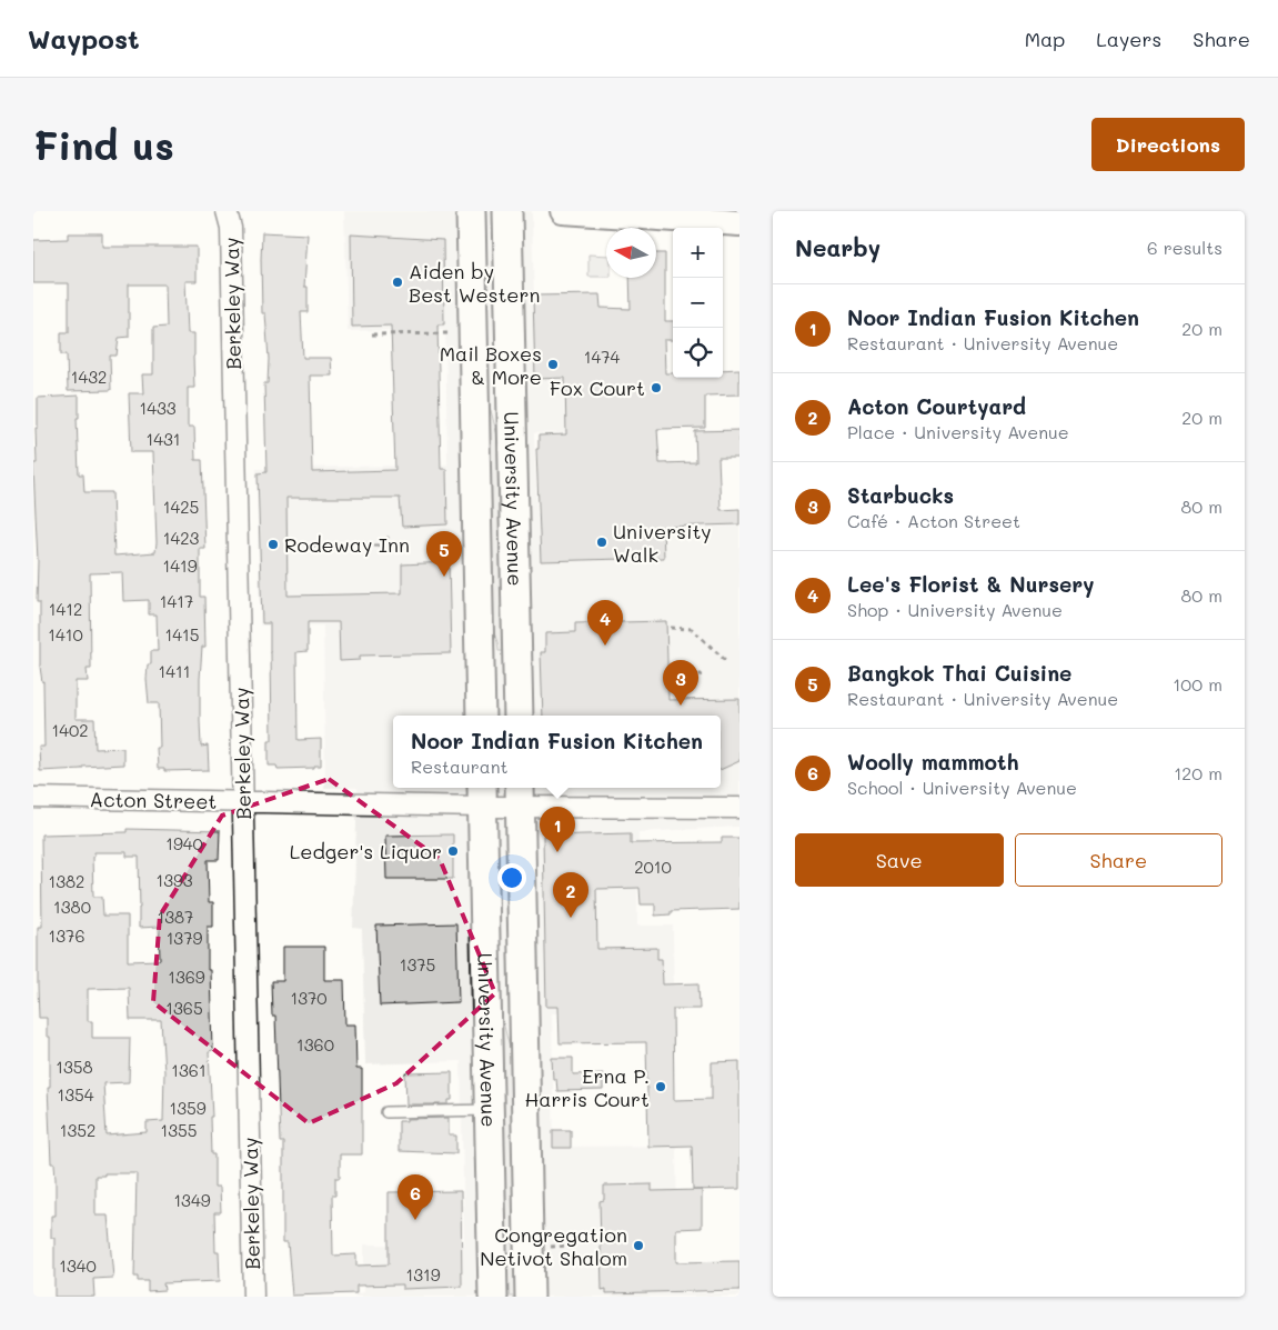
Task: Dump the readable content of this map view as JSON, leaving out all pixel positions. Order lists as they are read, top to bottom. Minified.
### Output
{"streets":{"main road":["University Avenue"],"street":["Berkeley Way","Acton Street"]},"crossings":[["Berkeley Way","Acton Street"],["University Avenue","Acton Street"]],"places":["Aiden by Best Western","Mail Boxes & More","Fox Court","University Walk","Rodeway Inn","Ledger's Liquor","Erna P. Harris Court","Congregation Netivot Shalom"],"house_numbers":["1474","1432","1433","1431","1425","1423","1419","1417","1412","1410","1415","1411","1402","1940","2010","1393","1382","1380","1387","1376","1379","1375","1369","1370","1365","1360","1358","1361","1354","1359","1352","1355","1349","1340","1319"],"north":"left","page":{"header":"Waypost","nav":["Map","Layers","Share"],"buttons":["Directions",["Save","Share"]],"title":"Find us","heading":["Nearby","6 results"],"map_buttons":["+","−"],"list":[{"mark":"1","name":"Noor Indian Fusion Kitchen","note":"Restaurant · University Avenue","value":"20 m"},{"mark":"2","name":"Acton Courtyard","note":"Place · University Avenue","value":"20 m"},{"mark":"3","name":"Starbucks","note":"Café · Acton Street","value":"80 m"},{"mark":"4","name":"Lee's Florist & Nursery","note":"Shop · University Avenue","value":"80 m"},{"mark":"5","name":"Bangkok Thai Cuisine","note":"Restaurant · University Avenue","value":"100 m"},{"mark":"6","name":"Woolly mammoth","note":"School · University Avenue","value":"120 m"}],"pins":["5","4","3","1","2","6"],"popup":["Noor Indian Fusion Kitchen","Restaurant"]}}
